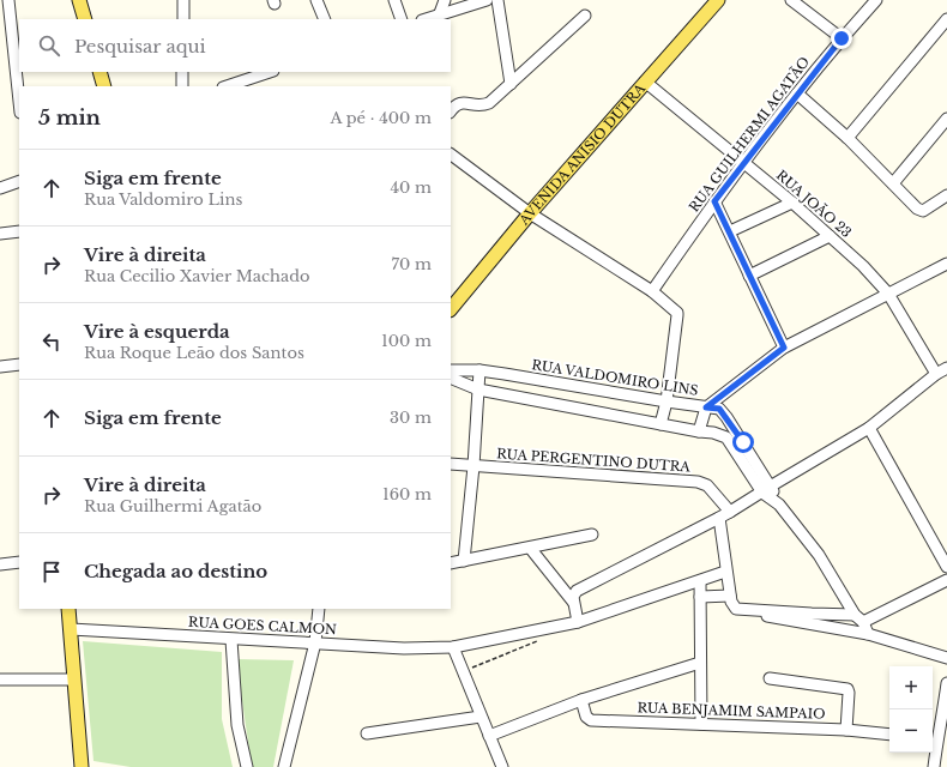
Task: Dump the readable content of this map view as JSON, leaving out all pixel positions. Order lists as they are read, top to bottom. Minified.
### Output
{"streets":{"main road":["AVENIDA ANÍSIO DUTRA"],"street":["RUA GUILHERMI AGATÃO","RUA JOÃO 23","RUA VALDOMIRO LINS","RUA PERGENTINO DUTRA","RUA GOES CALMON","RUA BENJAMIM SAMPAIO"]},"crossings":[["RUA GUILHERMI AGATÃO","RUA JOÃO 23"],["AVENIDA ANÍSIO DUTRA","RUA JOÃO 23"]],"page":{"search":"Pesquisar aqui","heading":["5 min","A pé · 400 m"],"list":[["Siga em frente","Rua Valdomiro Lins","40 m"],["Vire à direita","Rua Cecilio Xavier Machado","70 m"],["Vire à esquerda","Rua Roque Leão dos Santos","100 m"],["Siga em frente","30 m"],["Vire à direita","Rua Guilhermi Agatão","160 m"],"Chegada ao destino"],"map_buttons":["+","−"]}}
